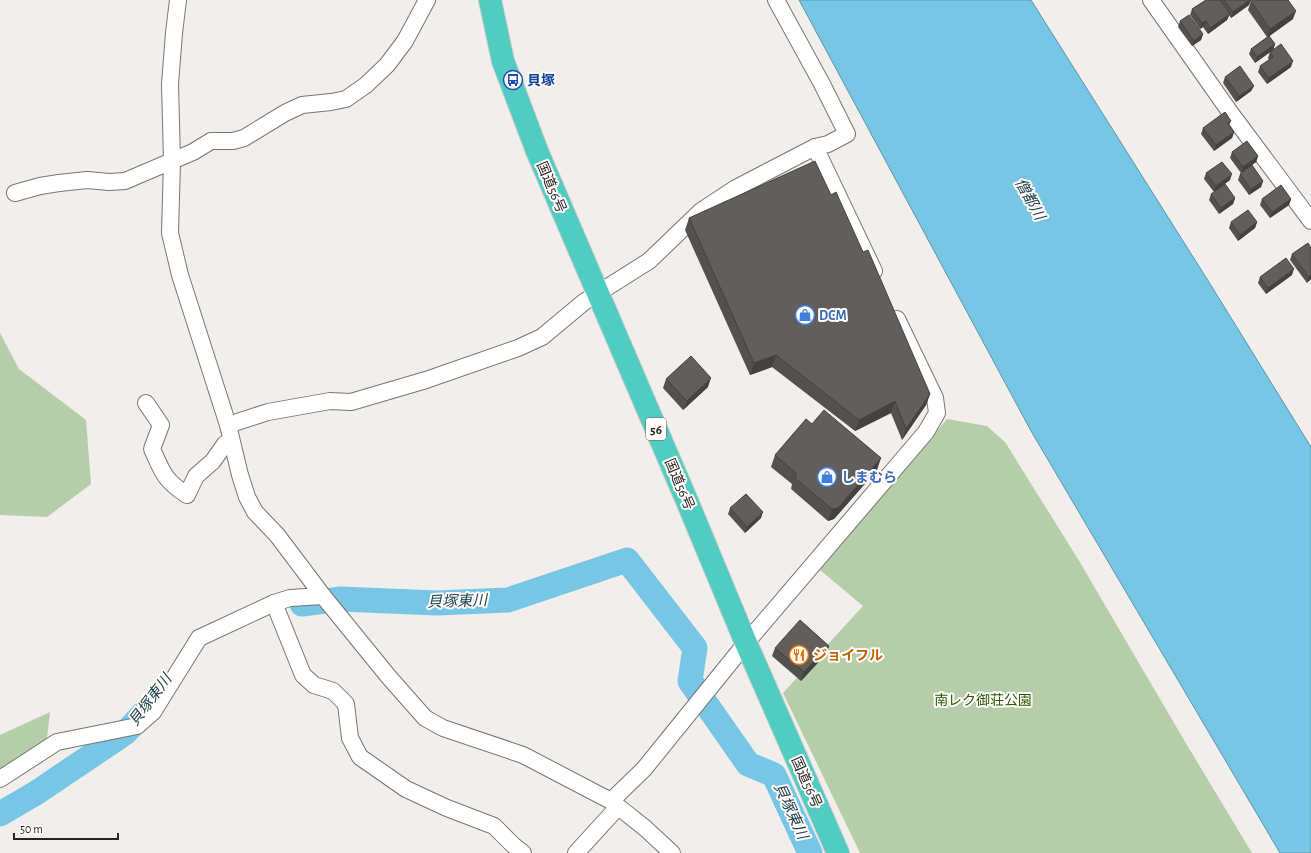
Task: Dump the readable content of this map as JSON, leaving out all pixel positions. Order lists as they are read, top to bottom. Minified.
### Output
{"streets":{"highway":["国道56号","56"]},"water":["僧都川","貝塚東川"],"parks":["南レク御荘公園"],"places":{"bus stop":["貝塚"],"shop":["DCM","しまむら"],"restaurant":["ジョイフル"]},"scale_bar":"50 m"}
